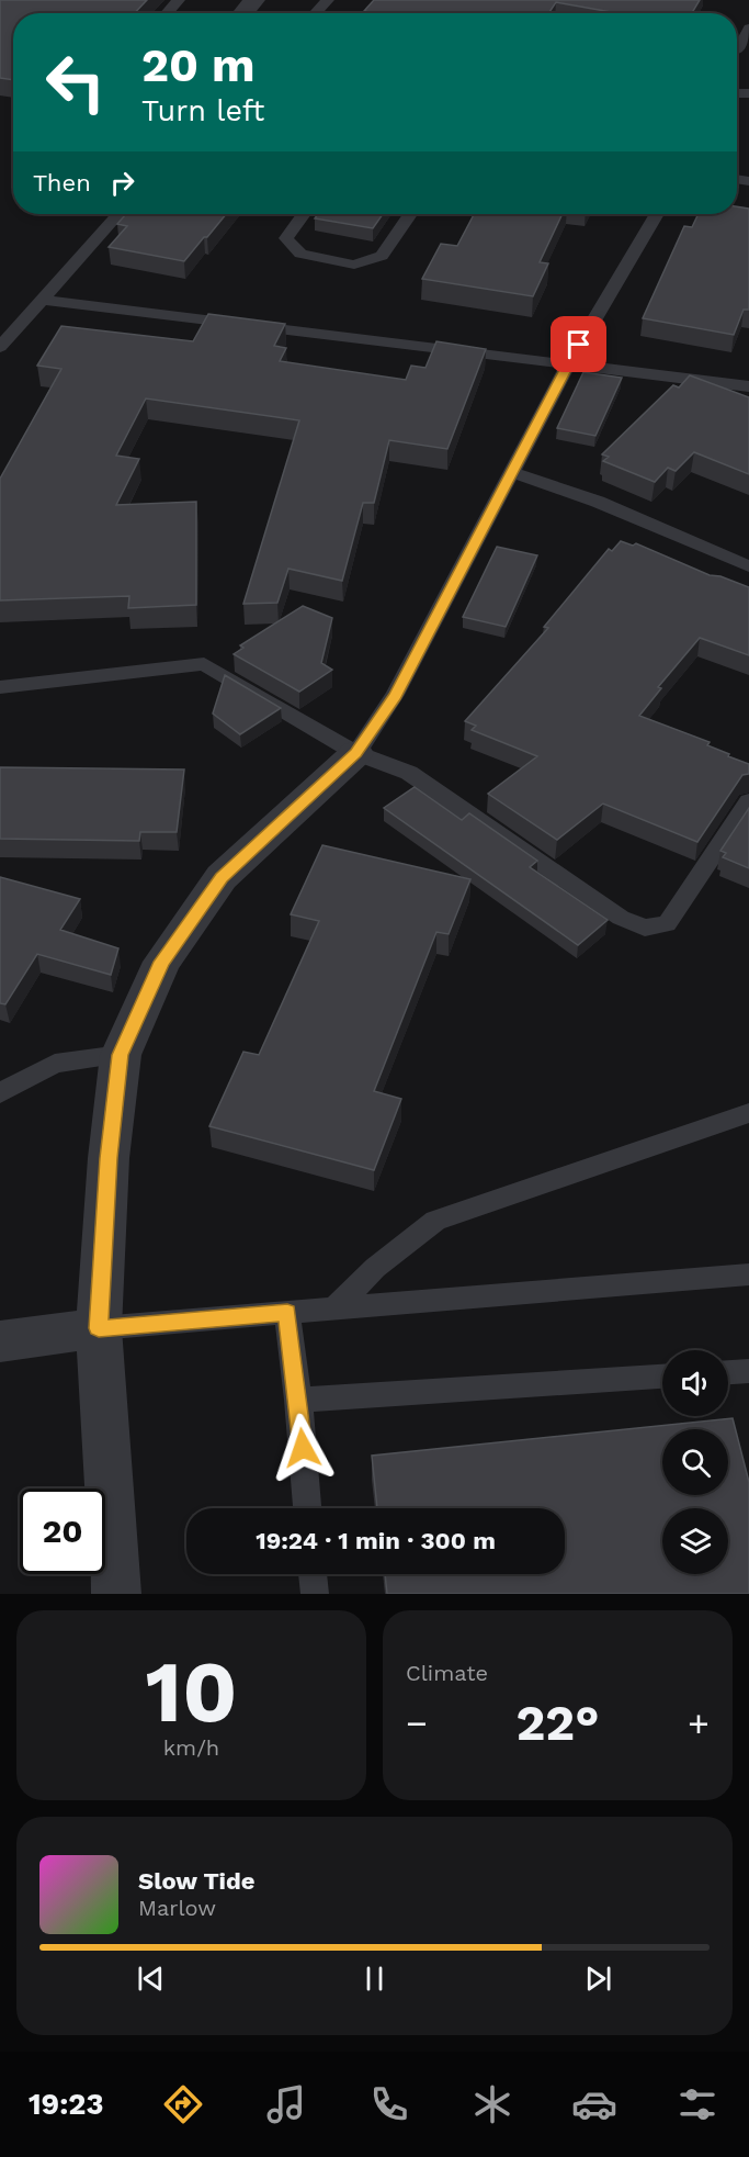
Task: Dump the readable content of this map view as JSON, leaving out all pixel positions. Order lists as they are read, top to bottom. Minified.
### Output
{"page":{"turn":["20 m","Turn left"],"then":"Then","limit":"20","trip":"19:24 · 1 min · 300 m","tile":[["10","km/h"],"Climate"],"heat":["−","22°","+"],"song":["Slow Tide","Marlow"],"tabs":"19:23"}}
